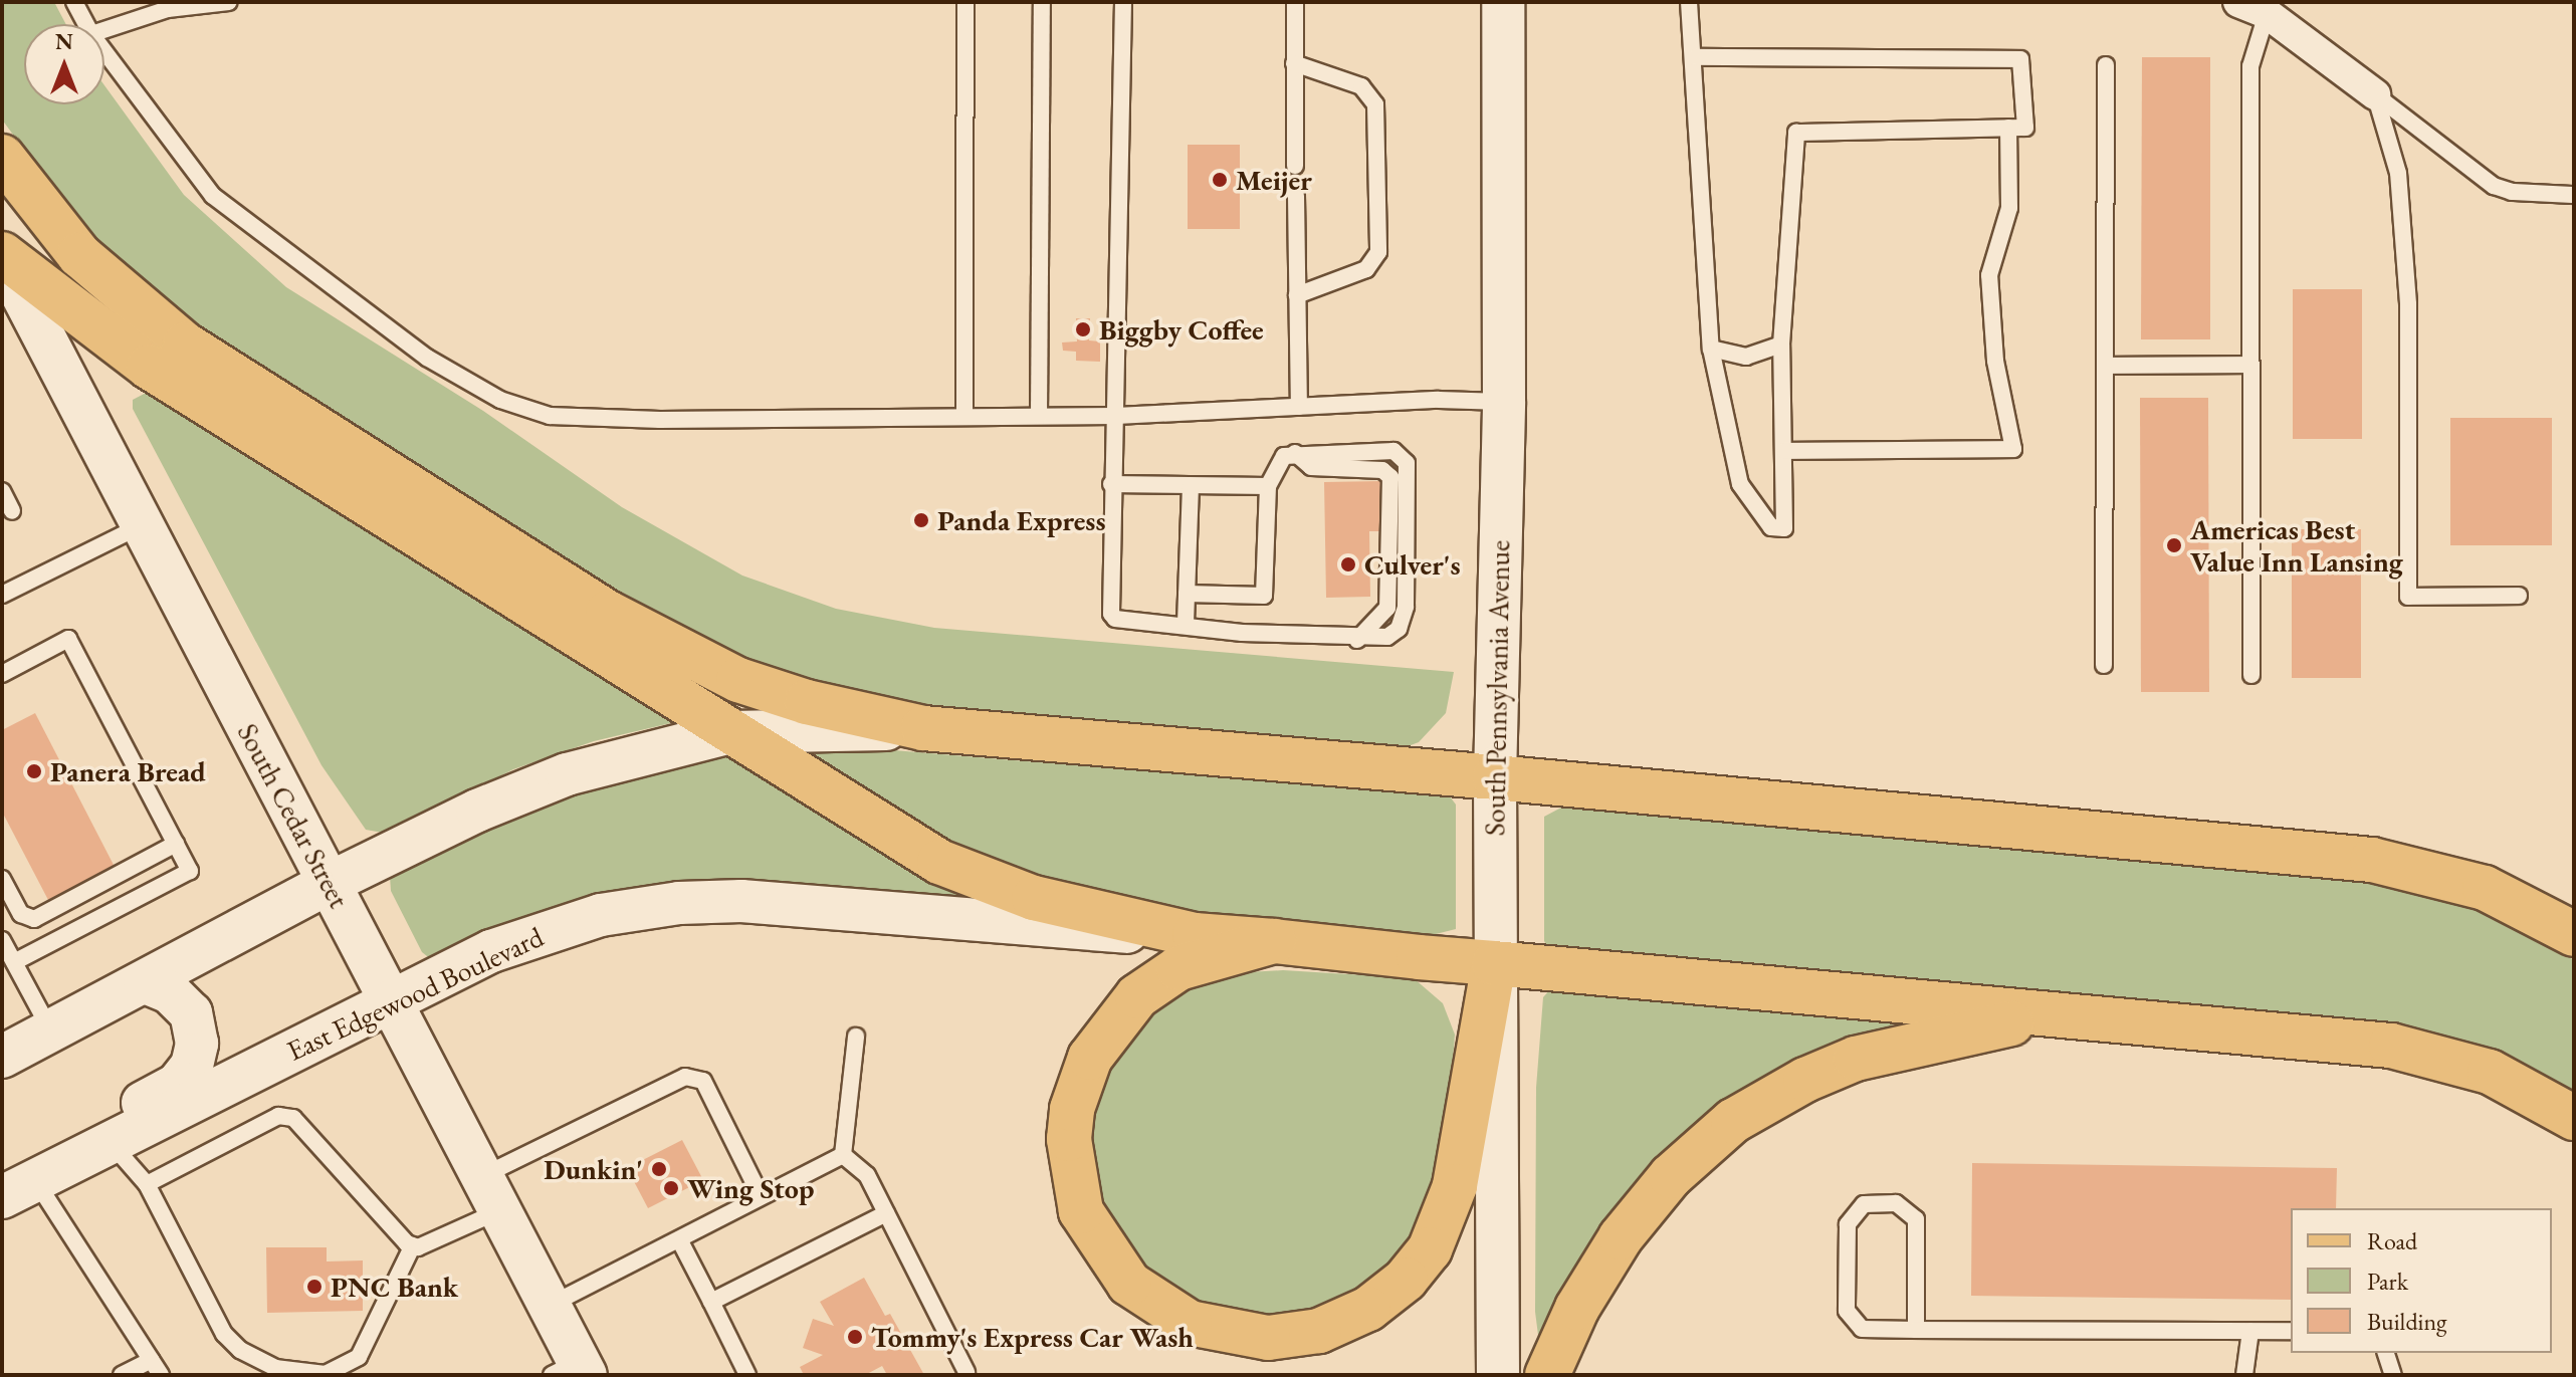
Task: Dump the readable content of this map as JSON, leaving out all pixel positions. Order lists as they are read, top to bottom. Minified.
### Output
{"streets":{"main road":["South Pennsylvania Avenue","South Cedar Street","East Edgewood Boulevard"]},"crossings":[["South Cedar Street","East Edgewood Boulevard"]],"places":["Meijer","Biggby Coffee","Panda Express","Americas Best Value Inn Lansing","Culver's","Panera Bread","Dunkin'","Wing Stop","PNC Bank","Tommy's Express Car Wash"],"legend":["Road","Park","Building"],"north":"top"}
